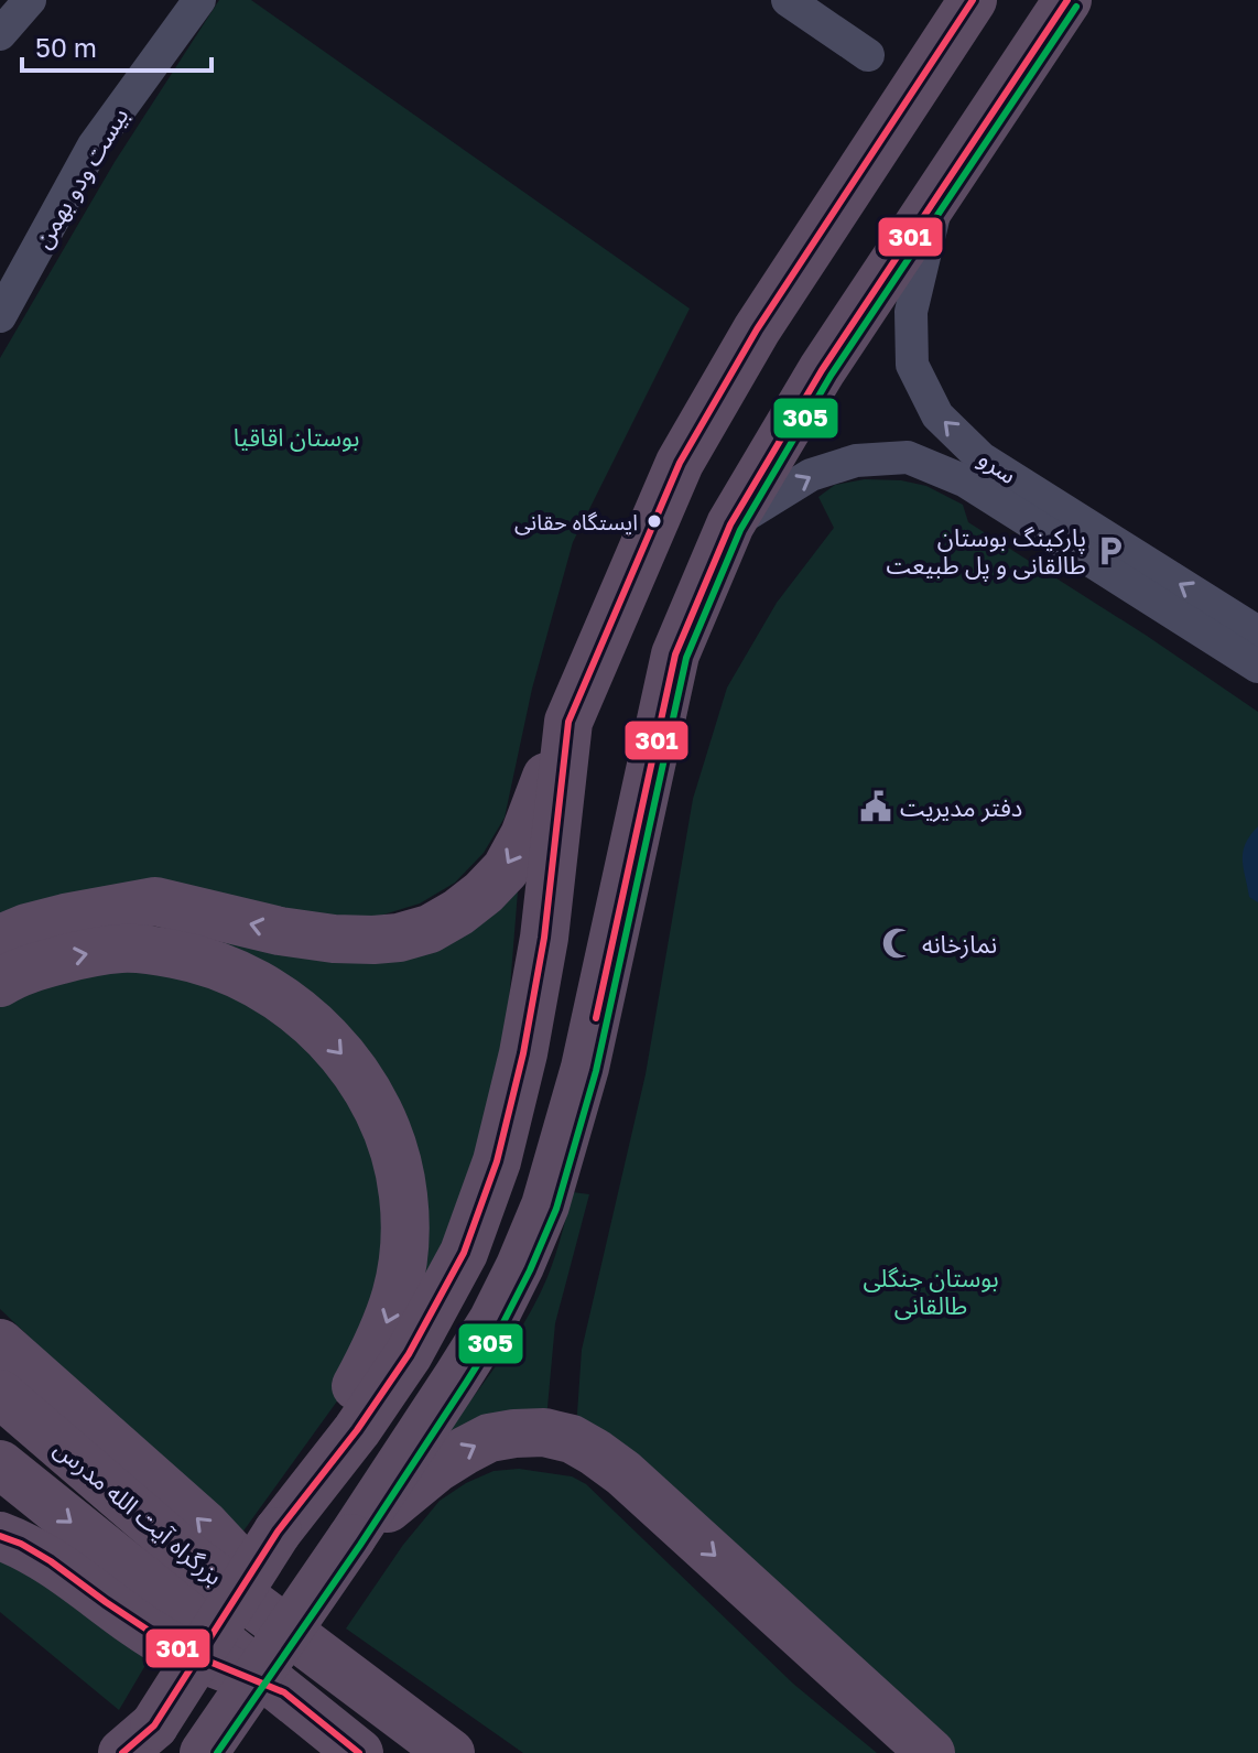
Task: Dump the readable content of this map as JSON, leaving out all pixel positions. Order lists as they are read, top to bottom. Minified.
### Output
{"streets":{"highway":["بزرگراه آیت الله مدرس"],"street":["بیست ودو بهمن","سرو"]},"parks":["بوستان اقاقیا","بوستان جنگلی طالقانی"],"places":{"other":["ایستگاه حقانی"],"parking":["پارکینگ بوستان طالقانی و پل طبیعت"],"public building":["دفتر مدیریت"],"mosque":["نمازخانه"]},"lines":["transit line 301","transit line 305"],"scale_bar":"50 m"}
